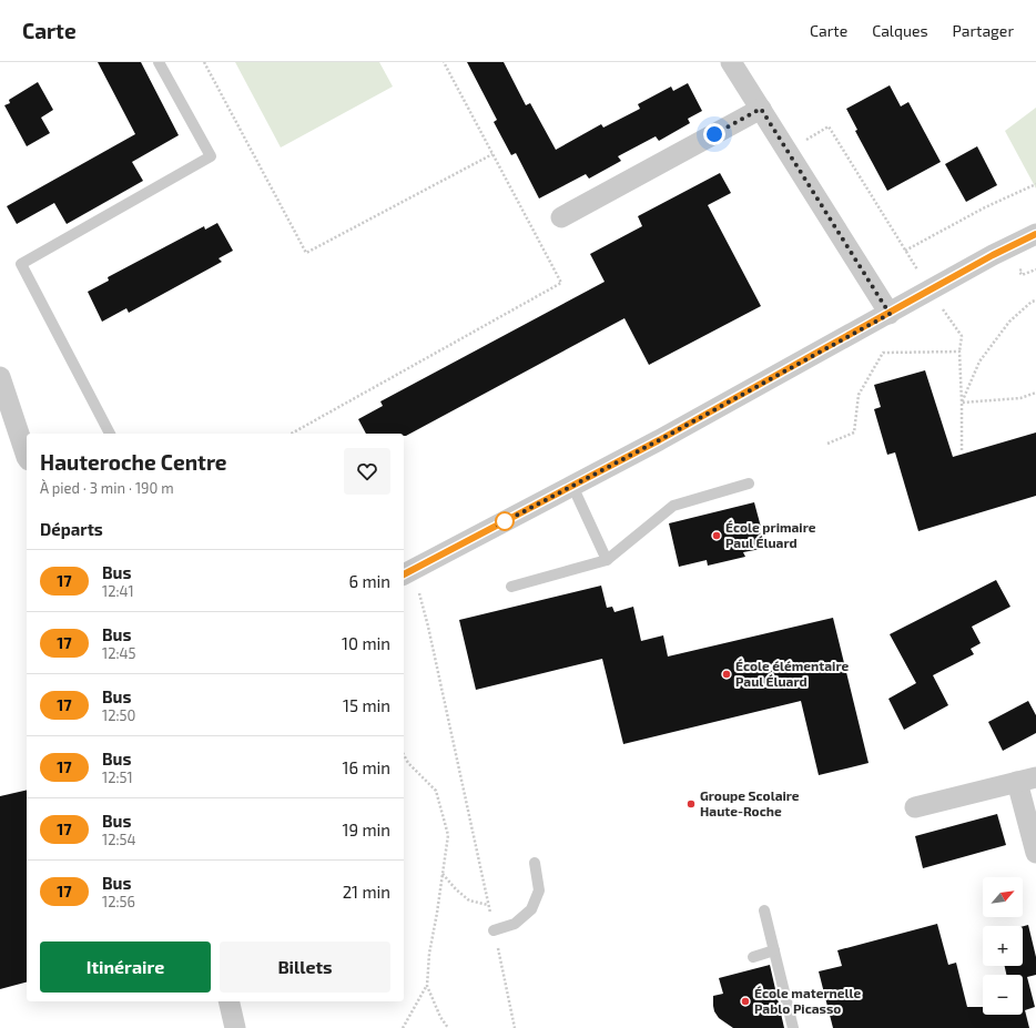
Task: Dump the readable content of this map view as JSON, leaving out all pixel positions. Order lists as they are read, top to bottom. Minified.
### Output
{"places":["École primaire Paul Éluard","École élémentaire Paul Éluard","Groupe Scolaire Haute-Roche","École maternelle Pablo Picasso"],"lines":["bus line 17"],"north":"top right","page":{"header":"Carte","nav":["Carte","Calques","Partager"],"heading":[["Hauteroche Centre","À pied · 3 min · 190 m"],"Départs"],"list":[{"mark":"17","name":"Bus","note":"12:41","value":"6 min"},{"mark":"17","name":"Bus","note":"12:45","value":"10 min"},{"mark":"17","name":"Bus","note":"12:50","value":"15 min"},{"mark":"17","name":"Bus","note":"12:51","value":"16 min"},{"mark":"17","name":"Bus","note":"12:54","value":"19 min"},{"mark":"17","name":"Bus","note":"12:56","value":"21 min"}],"map_buttons":["+","−"],"buttons":["Itinéraire","Billets"]}}
